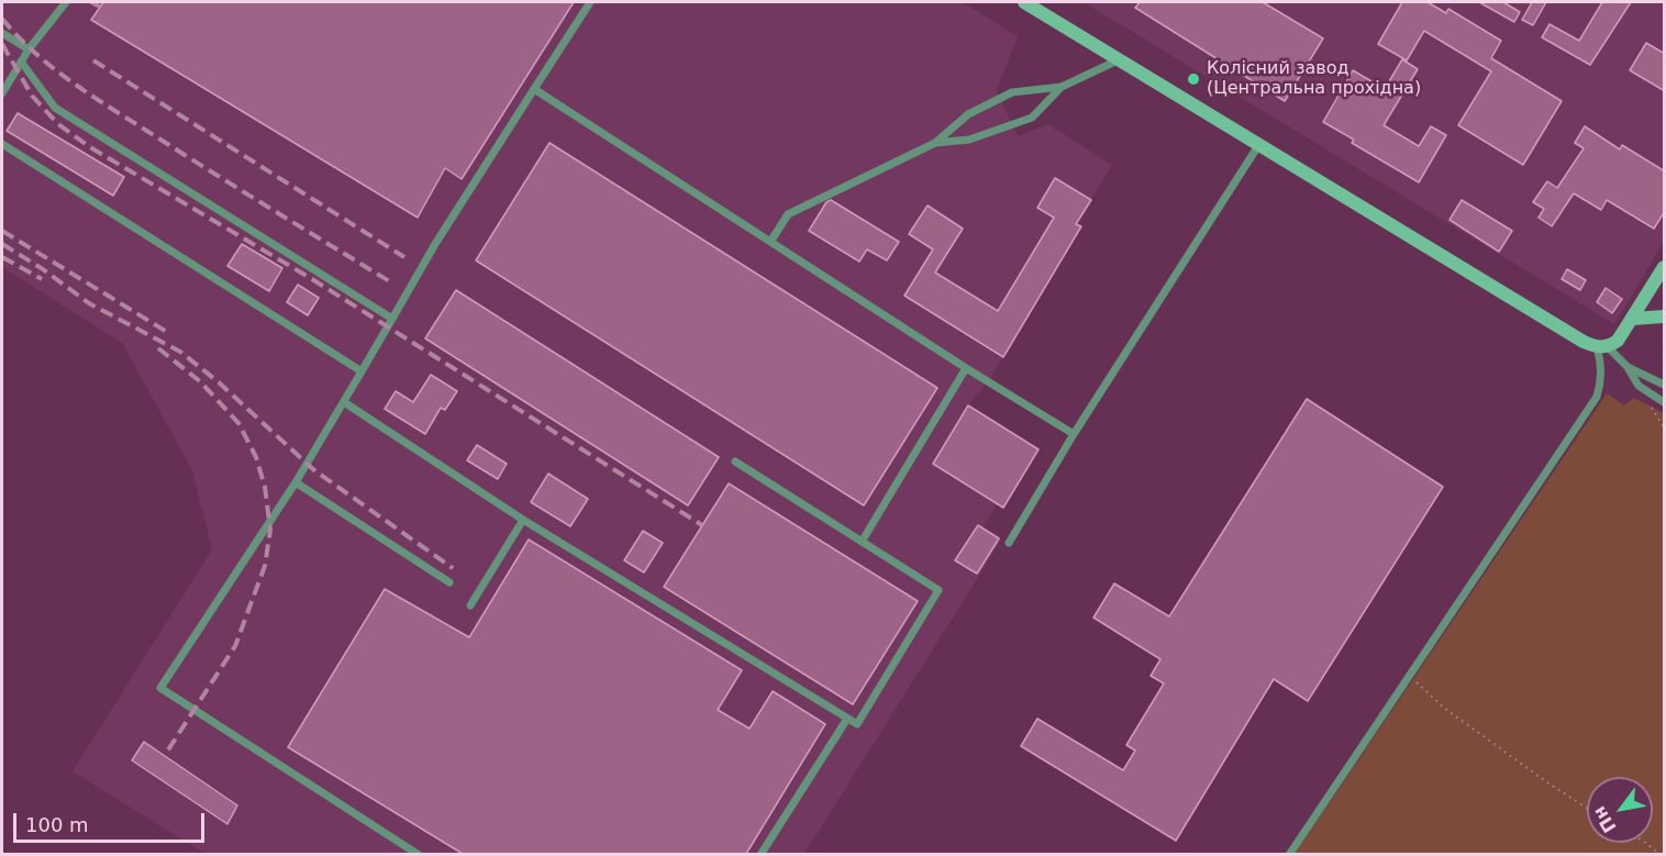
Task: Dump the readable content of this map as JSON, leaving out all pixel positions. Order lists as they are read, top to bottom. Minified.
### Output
{"places":["Колісний завод (Центральна прохідна)"],"scale_bar":"100 m","north":"bottom left"}
